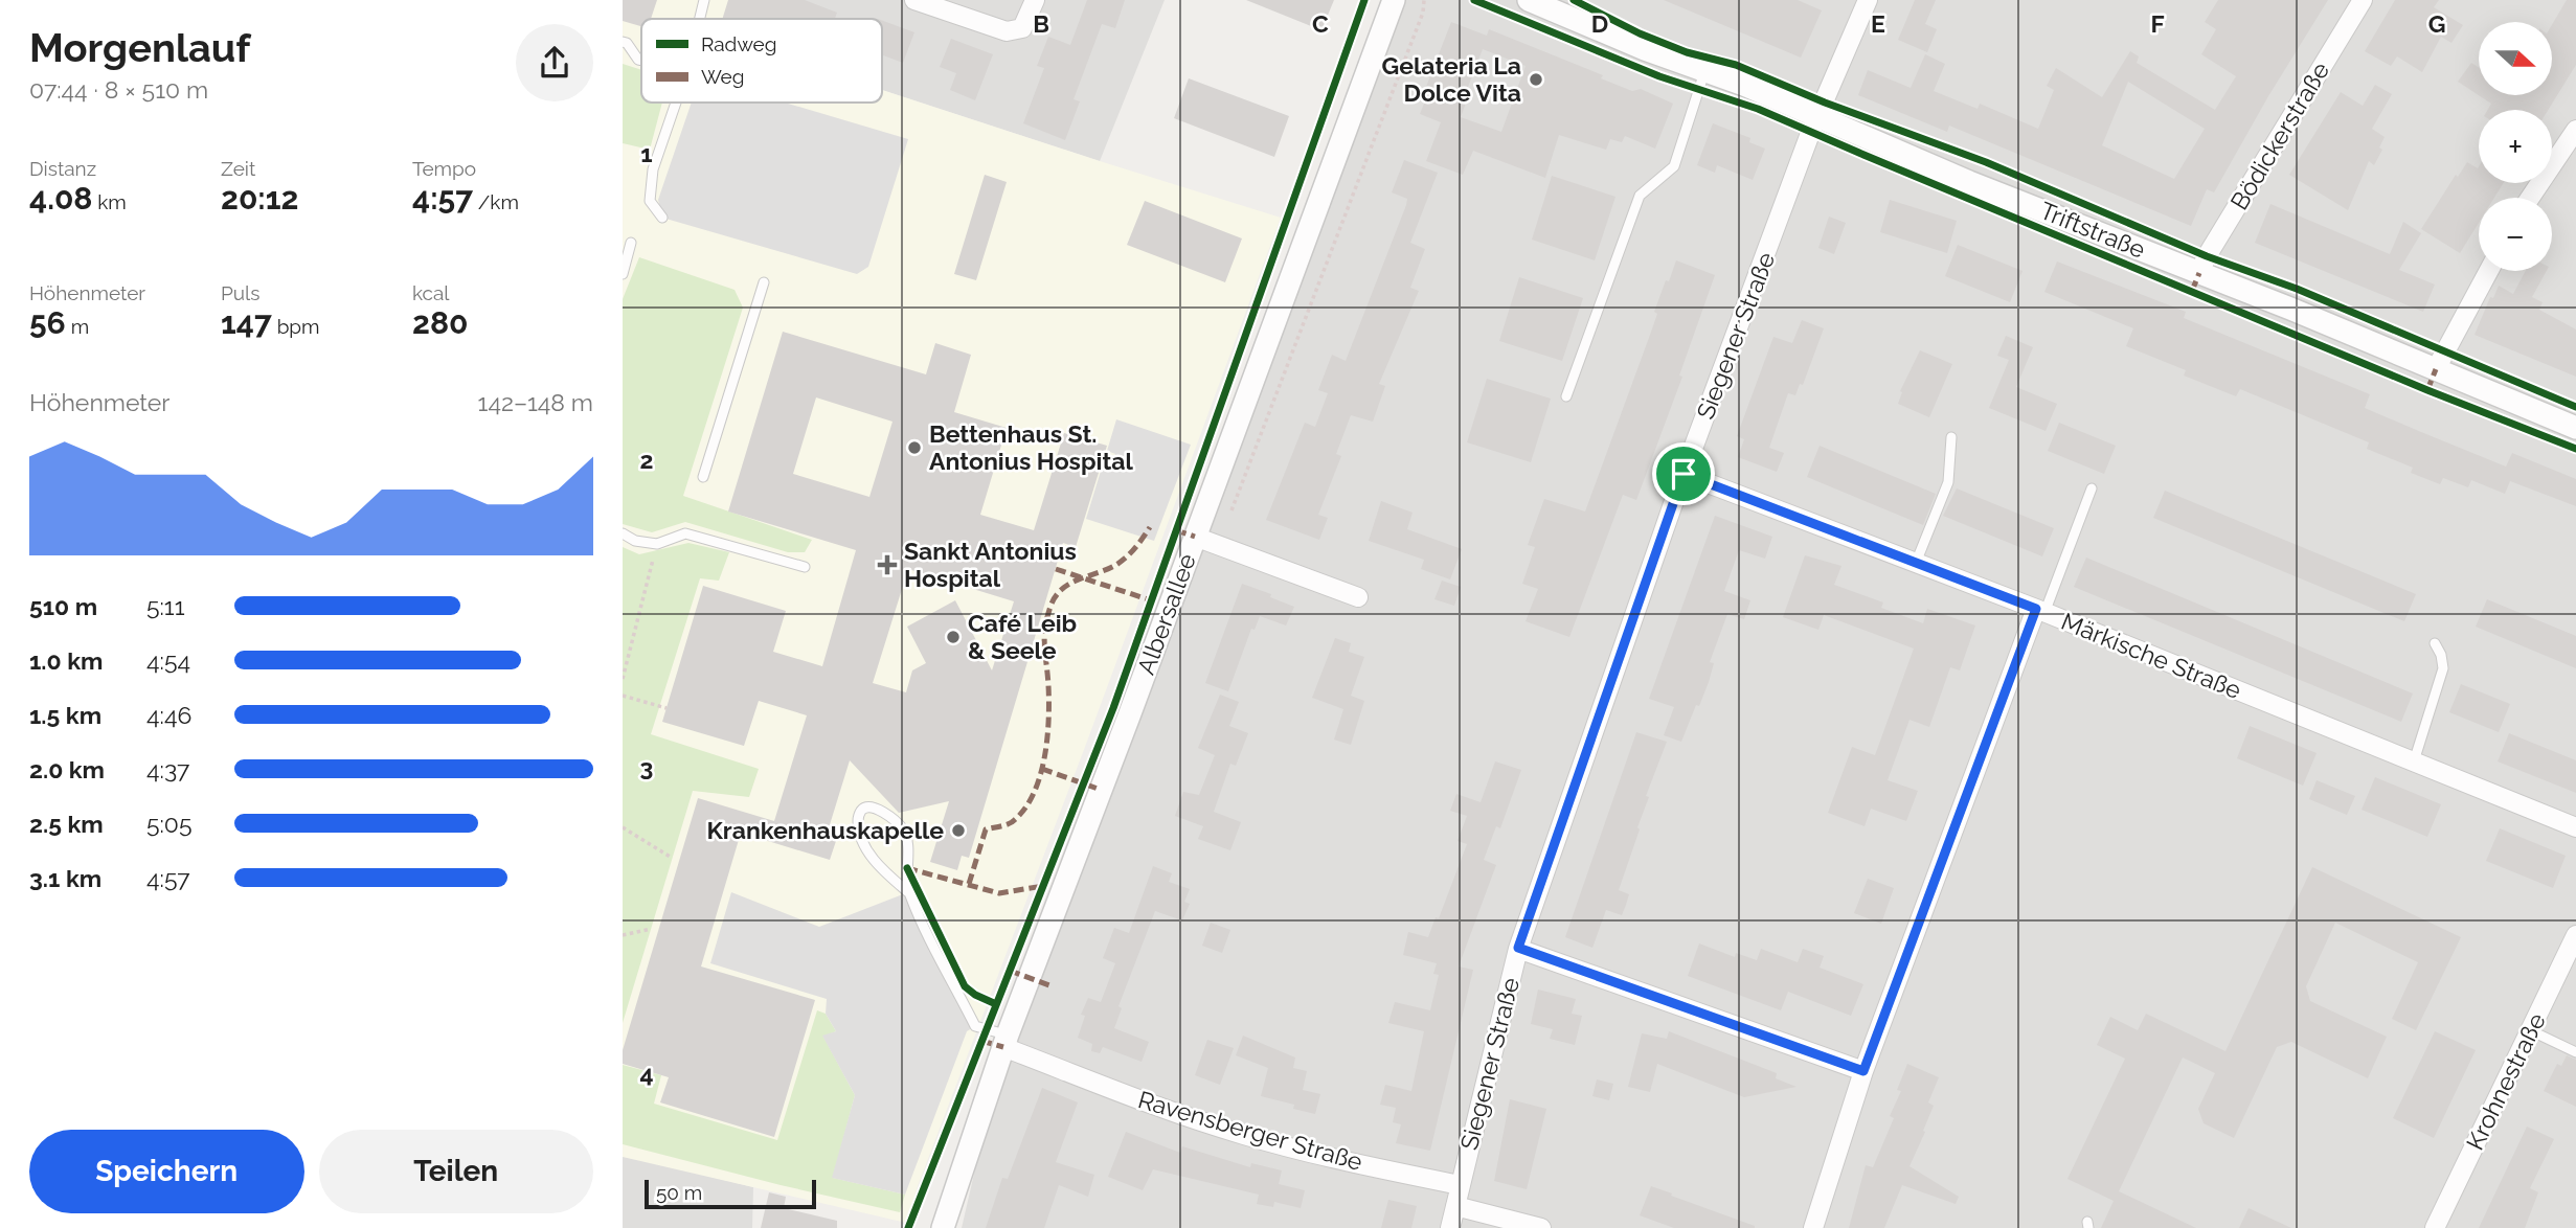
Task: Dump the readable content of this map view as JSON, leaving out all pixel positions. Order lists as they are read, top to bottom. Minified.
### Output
{"streets":{"street":["Bödickerstraße","Triftstraße","Siegener Straße","Albersallee","Märkische Straße","Krohnestraße","Ravensberger Straße"]},"crossings":[["Bödickerstraße","Triftstraße"],["Triftstraße","Siegener Straße"],["Siegener Straße","Märkische Straße"],["Siegener Straße","Ravensberger Straße"],["Albersallee","Ravensberger Straße"]],"places":{"other":["Gelateria La Dolce Vita","Bettenhaus St. Antonius Hospital","Café Leib & Seele","Krankenhauskapelle"],"health":["Sankt Antonius Hospital"]},"legend":["Radweg","Weg"],"scale_bar":"50 m","north":"right","page":{"heading":["Morgenlauf","07:44 · 8 × 510 m"],"map_buttons":["+","−"],"stats":[["Distanz","4.08 km"],["Zeit","20:12"],["Tempo","4:57 /km"],["Höhenmeter","56 m"],["Puls","147 bpm"],["kcal","280"]],"chart":["Höhenmeter","142–148 m"],"list":[{"name":"510 m","note":"5:11"},{"name":"1.0 km","note":"4:54"},{"name":"1.5 km","note":"4:46"},{"name":"2.0 km","note":"4:37"},{"name":"2.5 km","note":"5:05"},{"name":"3.1 km","note":"4:57"}],"buttons":["Speichern","Teilen"],"scale":"50 m"},"grid":{"columns":["B","C","D","E","F","G"],"rows":["1","2","3","4"]}}
